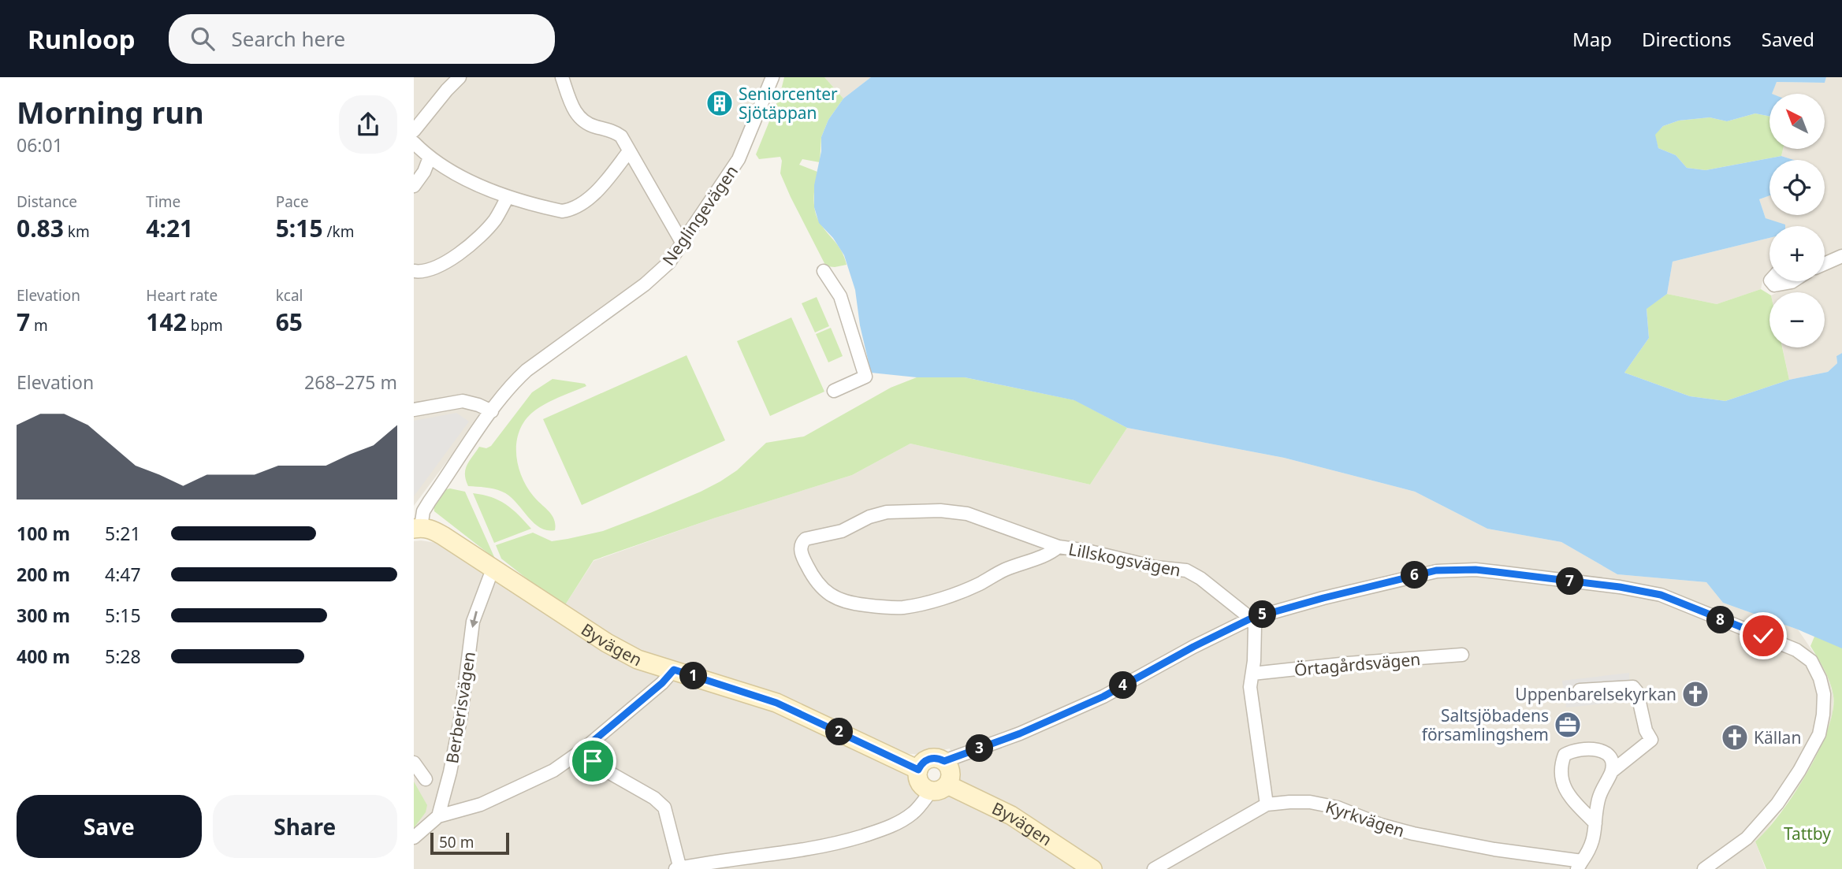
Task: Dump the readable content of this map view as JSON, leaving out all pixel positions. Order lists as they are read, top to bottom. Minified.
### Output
{"streets":{"street":["Neglingevägen","Lillskogsvägen","Byvägen","Örtagårdsvägen","Berberisvägen","Kyrkvägen"]},"crossings":[["Neglingevägen","Byvägen"],["Byvägen","Berberisvägen"]],"one_way":["Berberisvägen"],"parks":["Tattby"],"places":{"building":["Seniorcenter Sjötäppan"],"church":["Uppenbarelsekyrkan","Källan"],"office":["Saltsjöbadens församlingshem"]},"scale_bar":"50 m","north":"top left","page":{"header":"Runloop","search":"Search here","nav":["Map","Directions","Saved"],"heading":["Morning run","06:01"],"map_buttons":["+","−"],"stats":[["Distance","0.83 km"],["Time","4:21"],["Pace","5:15 /km"],["Elevation","7 m"],["Heart rate","142 bpm"],["kcal","65"]],"chart":["Elevation","268–275 m"],"list":[{"name":"100 m","note":"5:21"},{"name":"200 m","note":"4:47"},{"name":"300 m","note":"5:15"},{"name":"400 m","note":"5:28"}],"pins":["6","7","5","8","1","4","2","3"],"buttons":["Save","Share"],"scale":"50 m"}}
